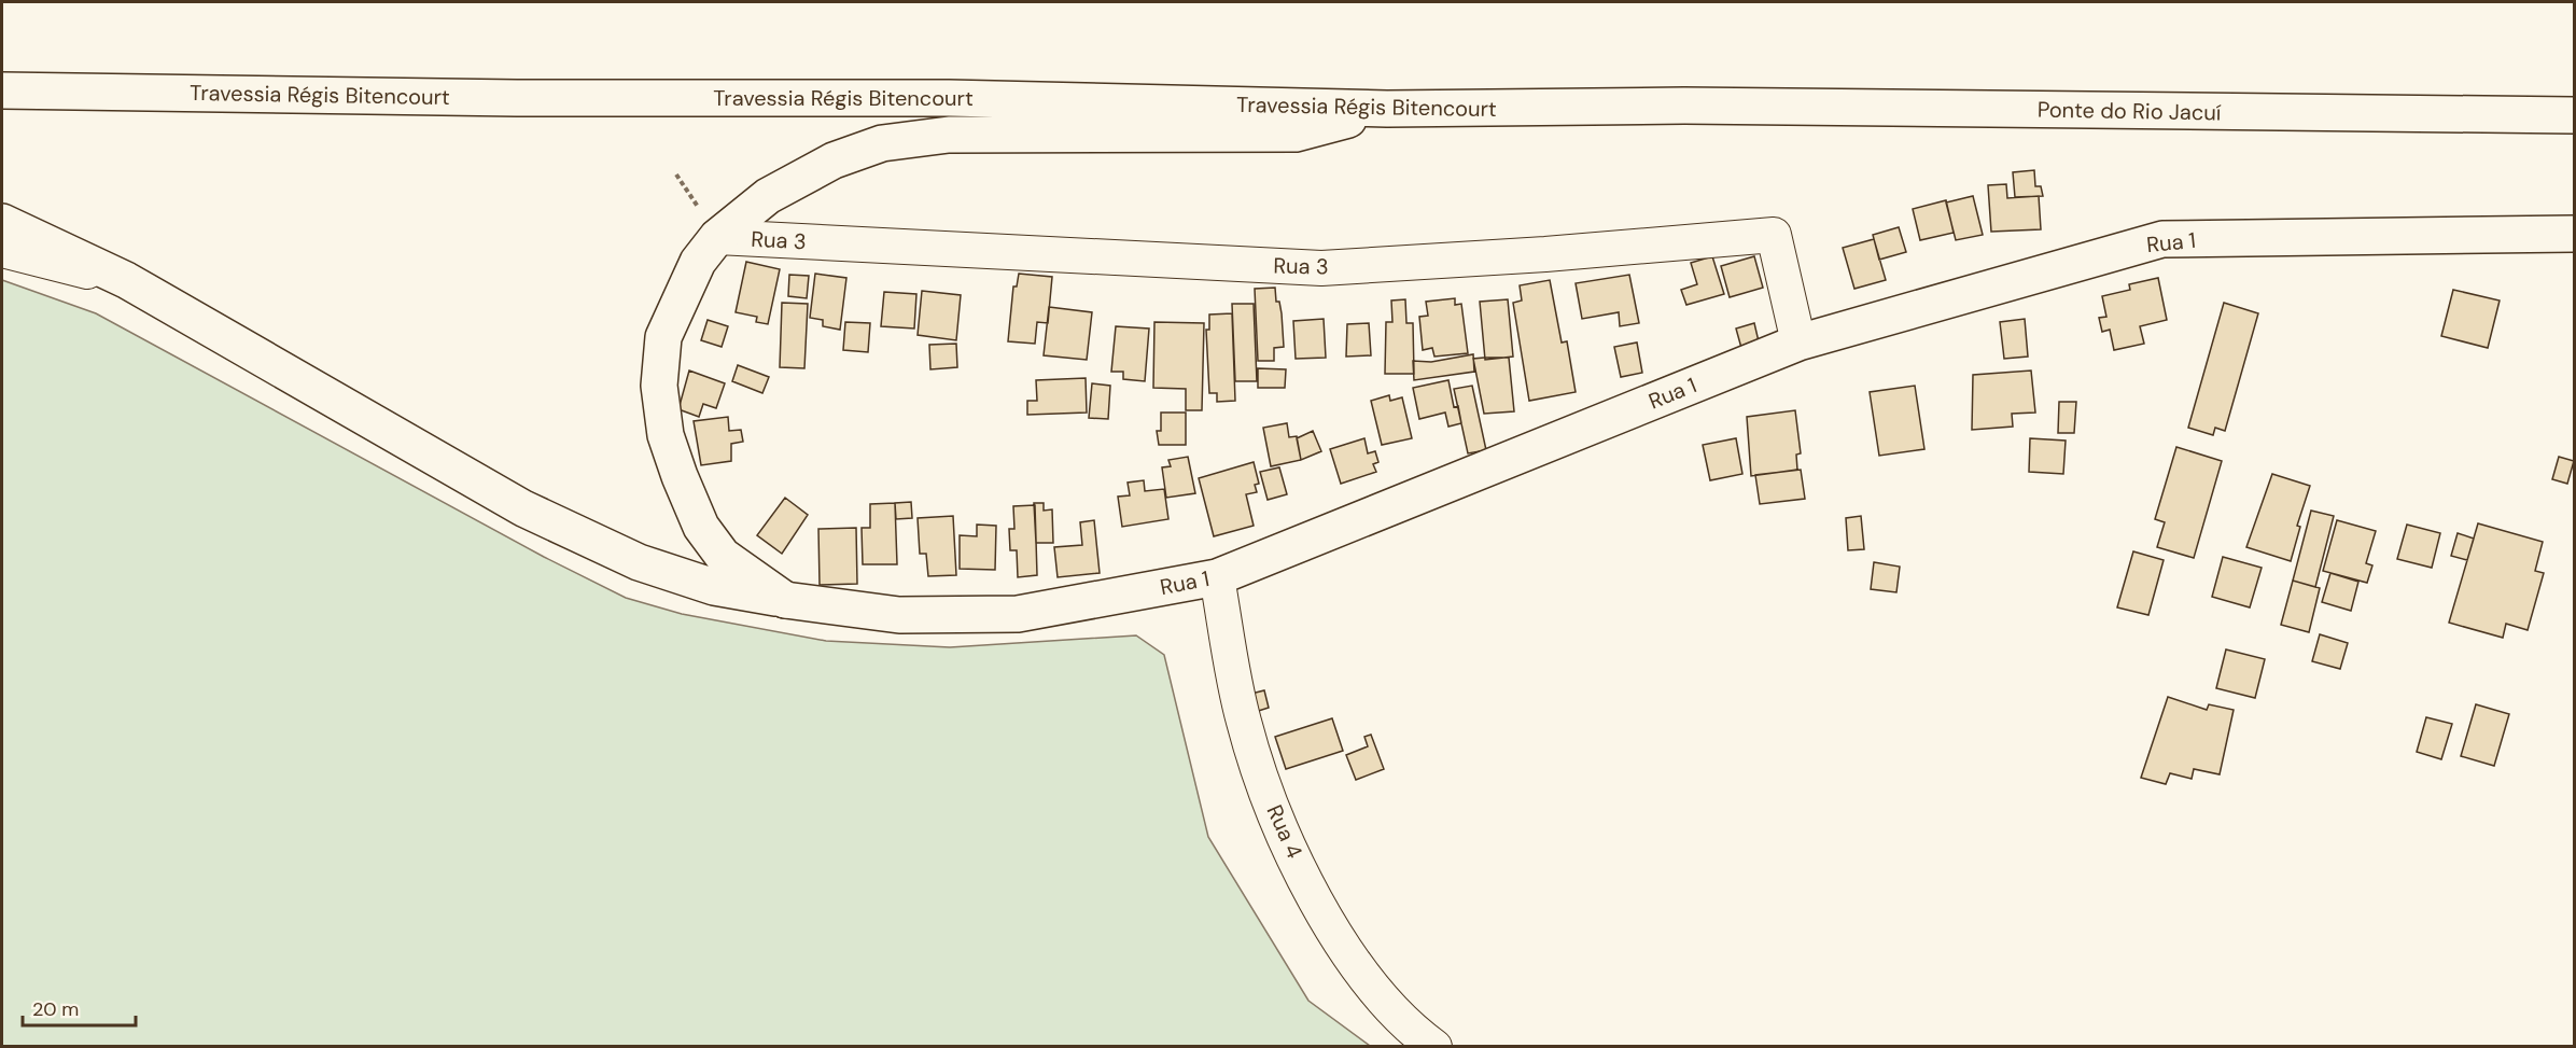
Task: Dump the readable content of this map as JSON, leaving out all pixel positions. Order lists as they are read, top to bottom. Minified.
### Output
{"streets":{"main road":["Travessia Régis Bitencourt","Ponte do Rio Jacuí","Rua 1"],"street":["Rua 3","Rua 4"]},"crossings":[["Travessia Régis Bitencourt","Ponte do Rio Jacuí"],["Rua 3","Rua 1"],["Rua 1","Rua 4"]],"scale_bar":"20 m"}
